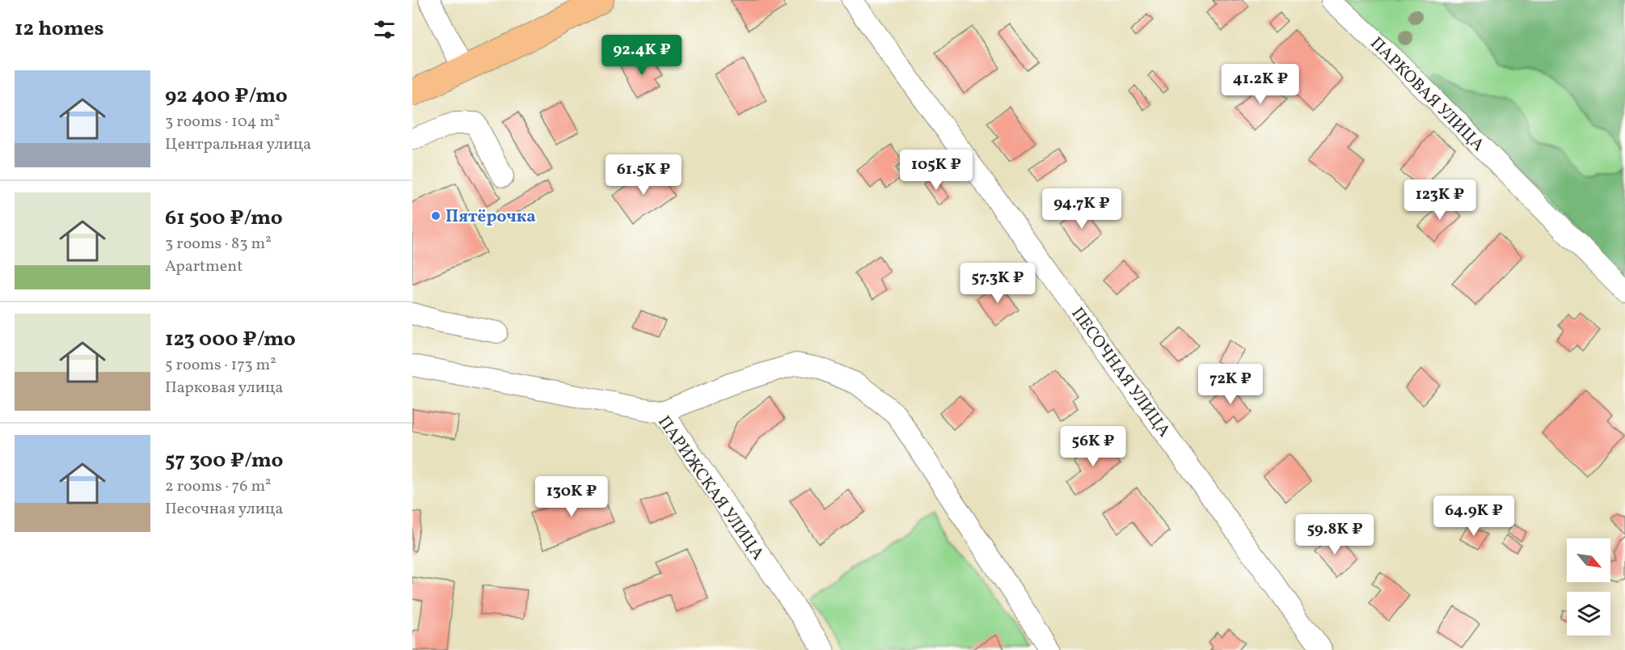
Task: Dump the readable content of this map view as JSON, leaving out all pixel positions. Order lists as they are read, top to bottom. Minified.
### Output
{"streets":{"street":["ПАРКОВАЯ УЛИЦА","ПЕСОЧНАЯ УЛИЦА","ПАРИЖСКАЯ УЛИЦА"]},"places":["Пятёрочка"],"north":"bottom right","page":{"heading":"12 homes","price":["92.4K ₽","41.2K ₽","105K ₽","61.5K ₽","123K ₽","94.7K ₽","57.3K ₽","72K ₽","56K ₽","130K ₽","64.9K ₽","59.8K ₽"],"list":[{"name":"92 400 ₽/mo","note":"3 rooms · 104 m² · Центральная улица"},{"name":"61 500 ₽/mo","note":"3 rooms · 83 m² · Apartment"},{"name":"123 000 ₽/mo","note":"5 rooms · 173 m² · Парковая улица"},{"name":"57 300 ₽/mo","note":"2 rooms · 76 m² · Песочная улица"}]}}
